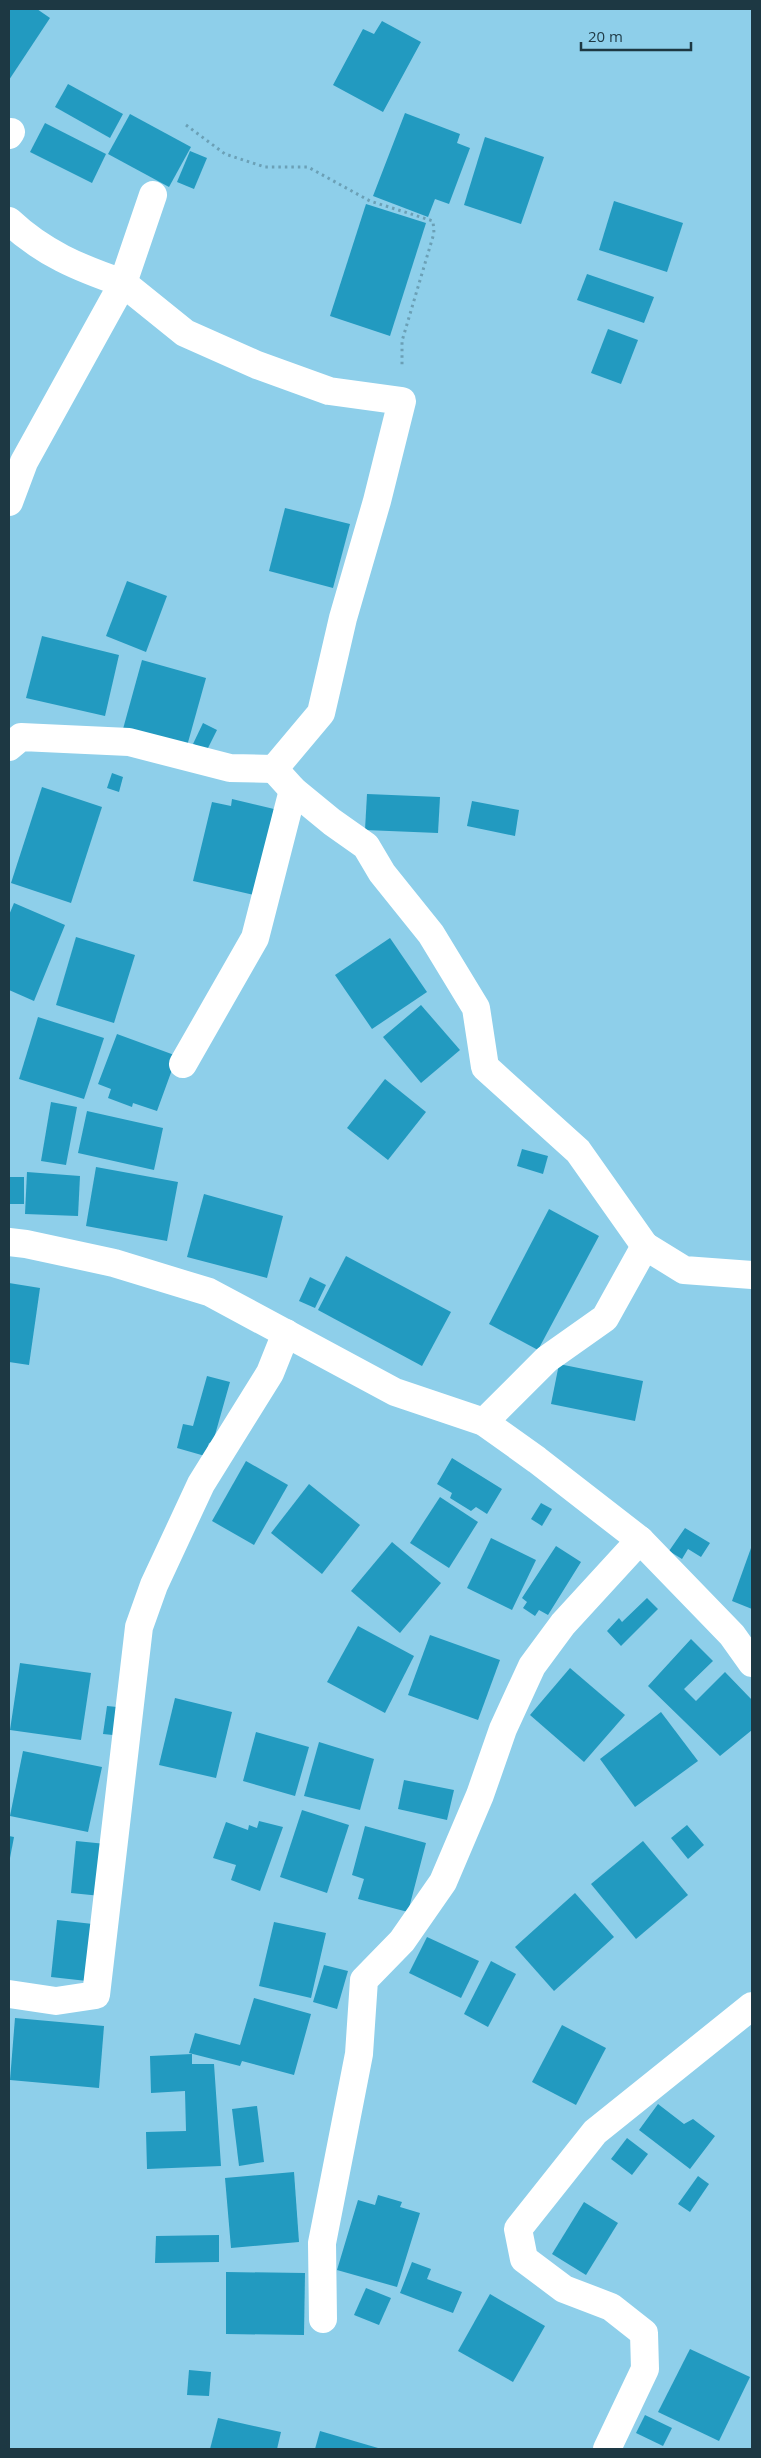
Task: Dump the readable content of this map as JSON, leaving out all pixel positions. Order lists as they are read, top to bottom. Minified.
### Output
{"scale_bar":"20 m"}
